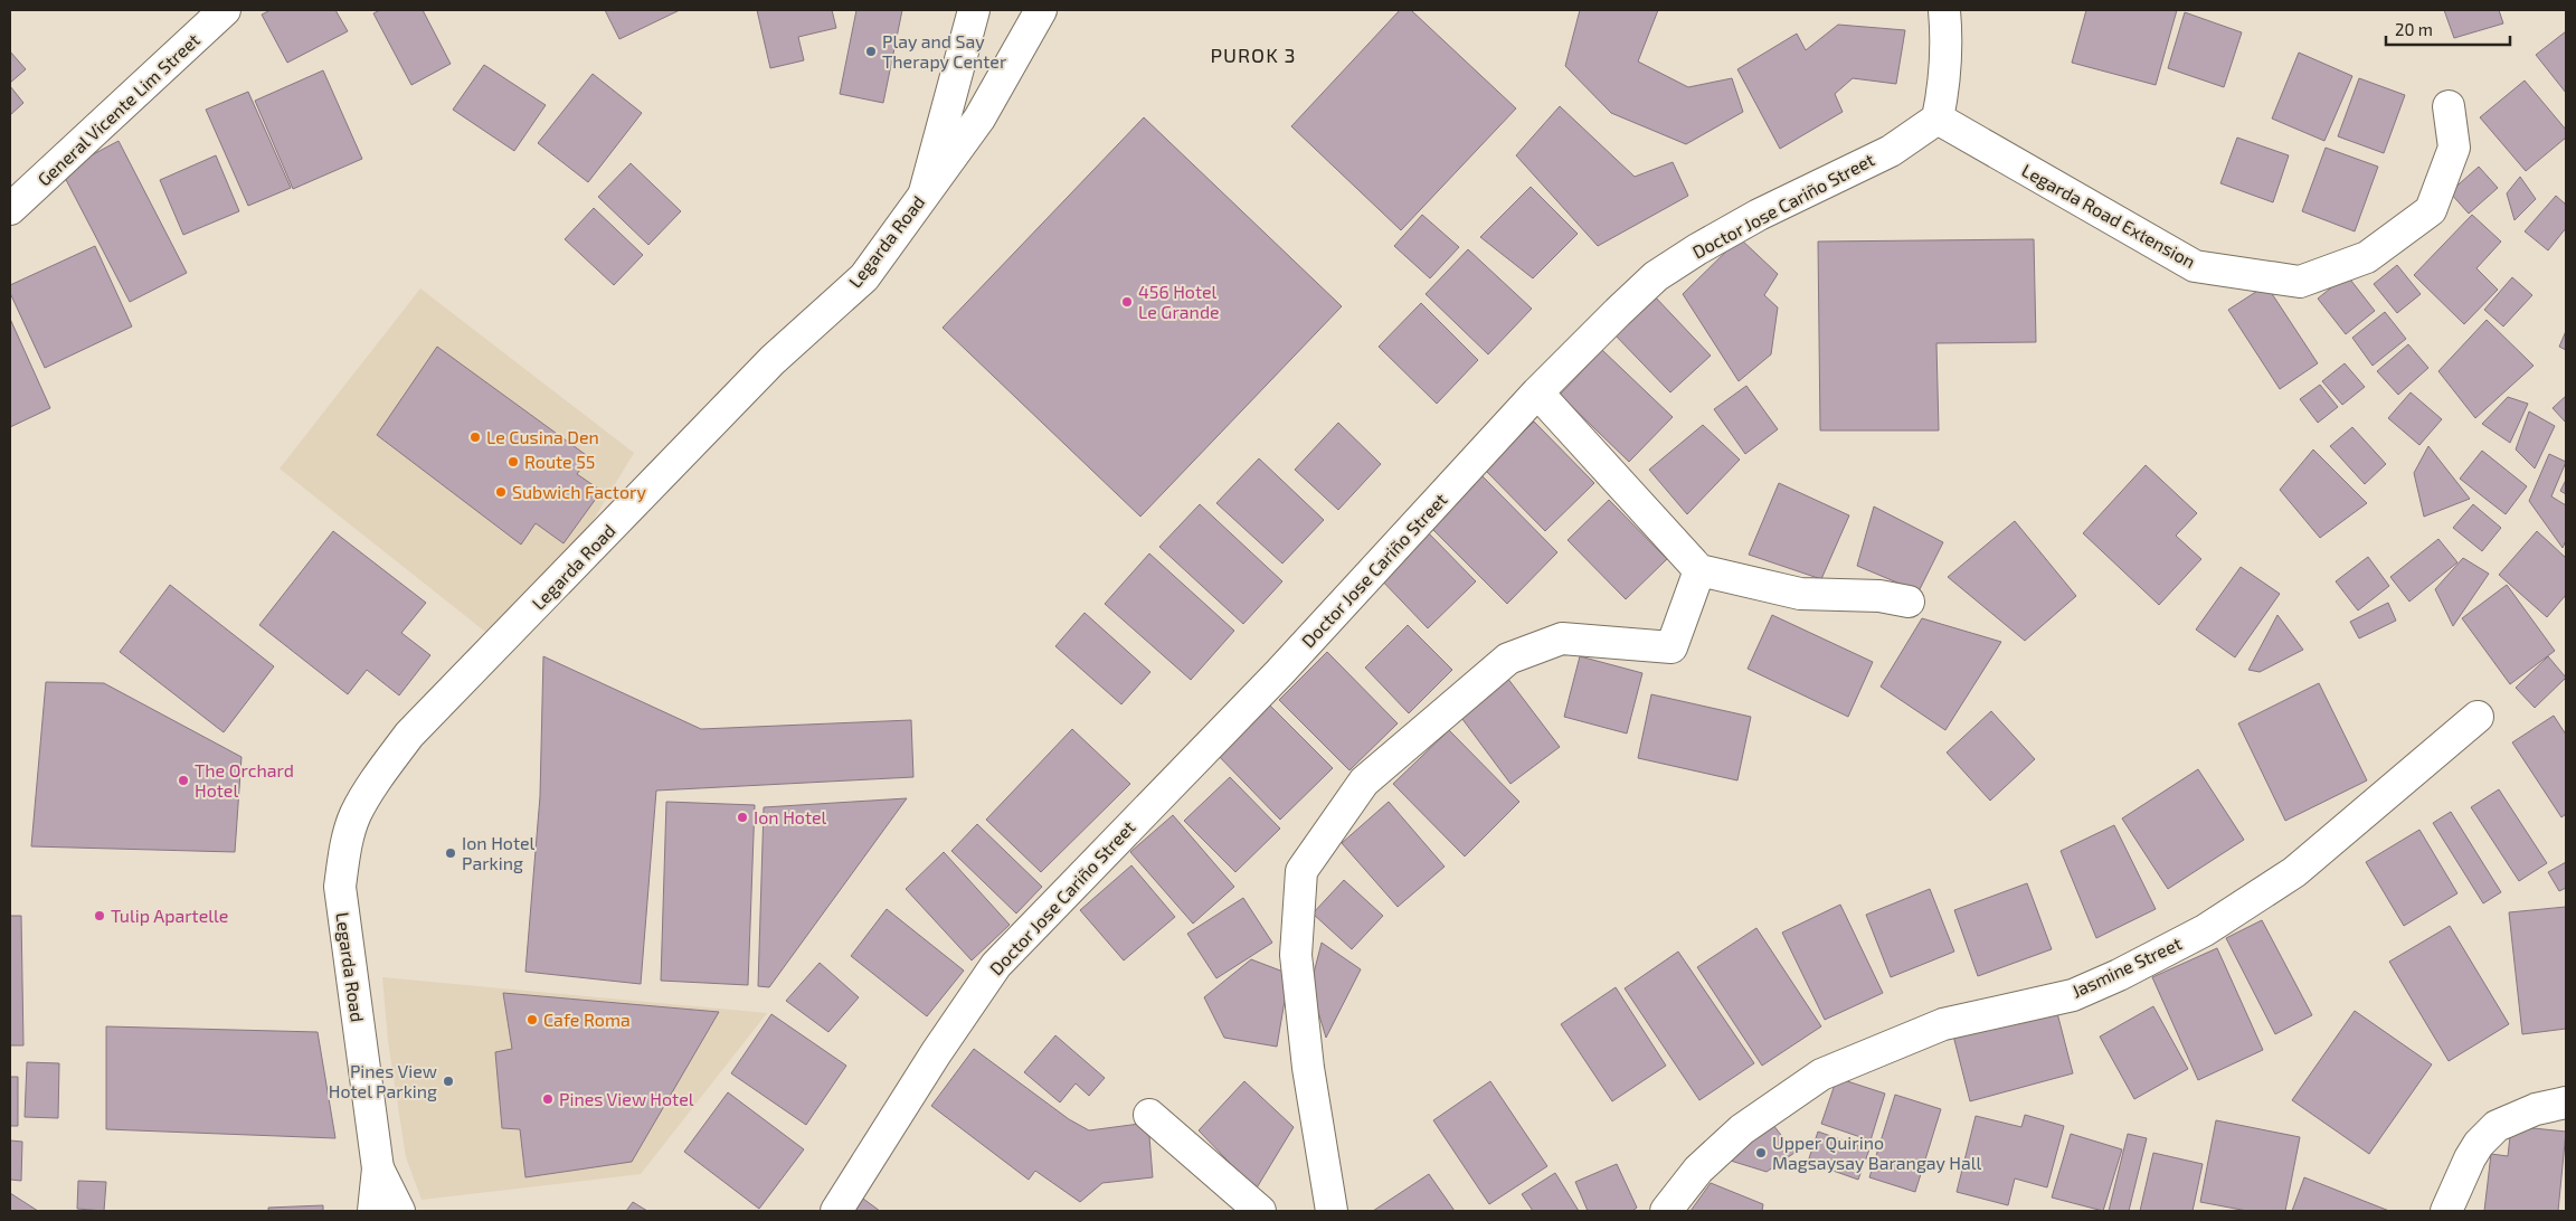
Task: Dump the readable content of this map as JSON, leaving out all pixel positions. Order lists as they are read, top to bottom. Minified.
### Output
{"streets":{"street":["General Vicente Lim Street","Doctor Jose Cariño Street","Legarda Road Extension","Legarda Road","Jasmine Street"]},"crossings":[["Doctor Jose Cariño Street","Legarda Road Extension"]],"districts":["PUROK 3"],"places":["Play and Say Therapy Center","456 Hotel Le Grande","Le Cusina Den","Route 55","Subwich Factory","The Orchard Hotel","Ion Hotel","Ion Hotel Parking","Tulip Apartelle","Cafe Roma","Pines View Hotel Parking","Pines View Hotel","Upper Quirino Magsaysay Barangay Hall"],"scale_bar":"20 m"}
